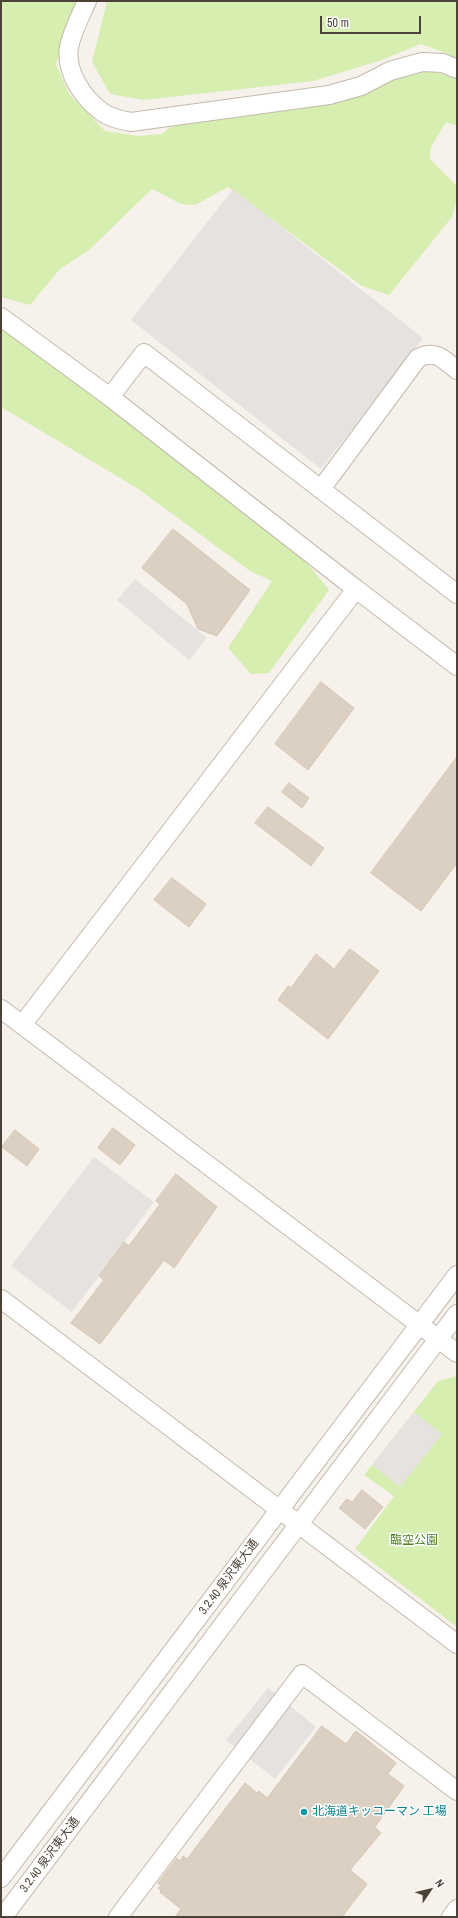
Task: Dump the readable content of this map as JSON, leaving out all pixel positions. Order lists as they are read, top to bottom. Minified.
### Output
{"streets":{"street":["3.2.40 泉沢東大通"]},"parks":["臨空公園"],"places":["北海道キッコーマン 工場"],"scale_bar":"50 m","north":"top right"}
